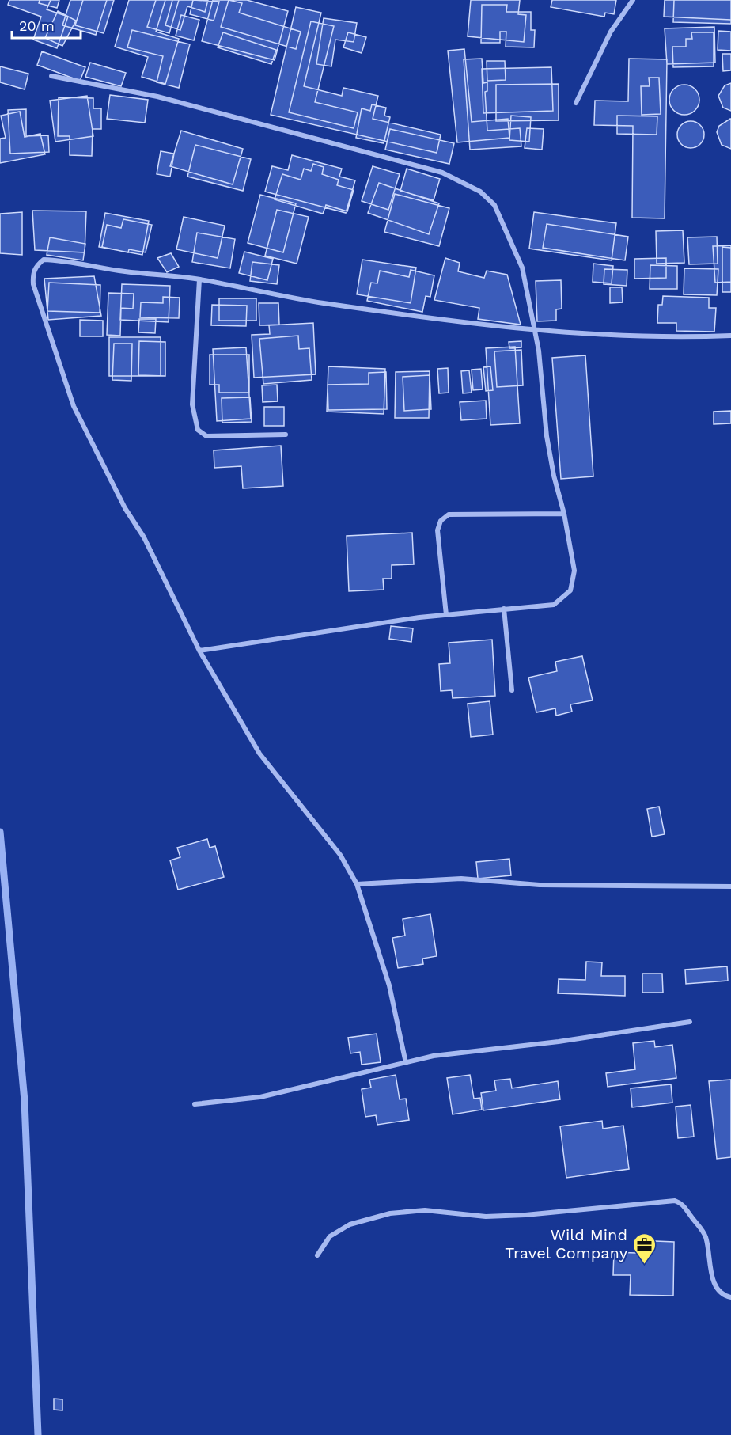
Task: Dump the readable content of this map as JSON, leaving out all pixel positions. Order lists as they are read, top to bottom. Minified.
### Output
{"places":{"office":["Wild Mind Travel Company"]},"scale_bar":"20 m"}
